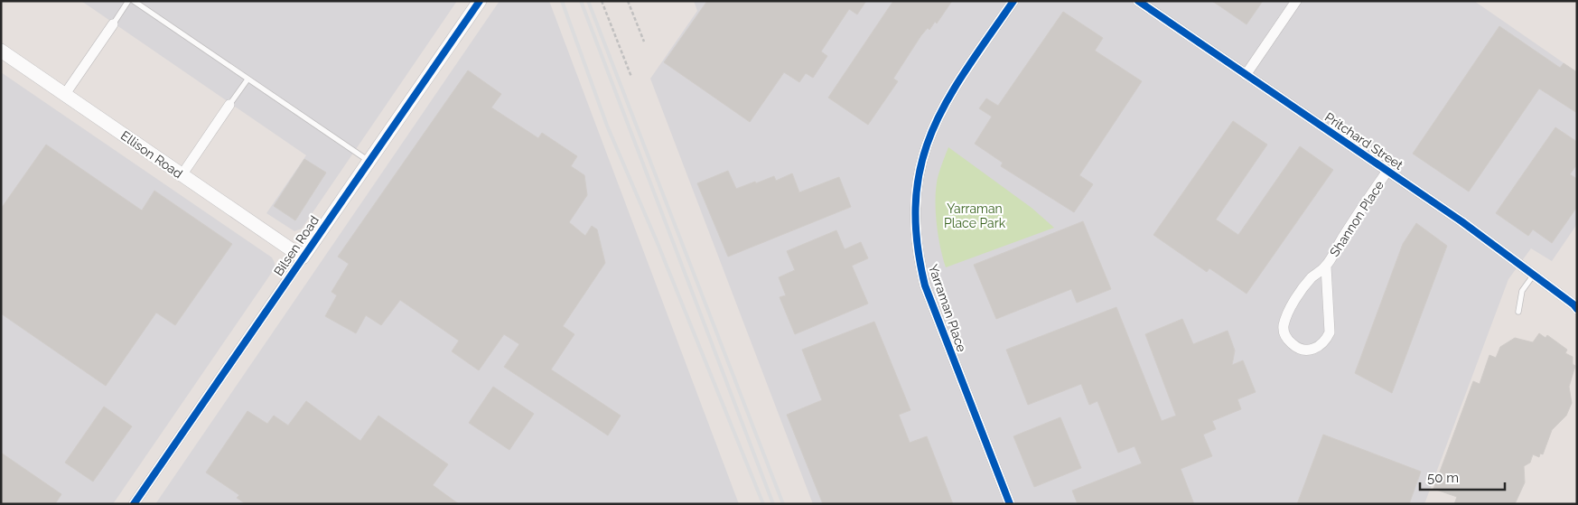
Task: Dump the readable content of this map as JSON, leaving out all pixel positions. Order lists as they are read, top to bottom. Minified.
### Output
{"streets":{"street":["Pritchard Street","Ellison Road","Shannon Place","Bilsen Road","Yarraman Place"]},"crossings":[["Pritchard Street","Shannon Place"],["Ellison Road","Bilsen Road"]],"parks":["Yarraman Place Park"],"scale_bar":"50 m"}
